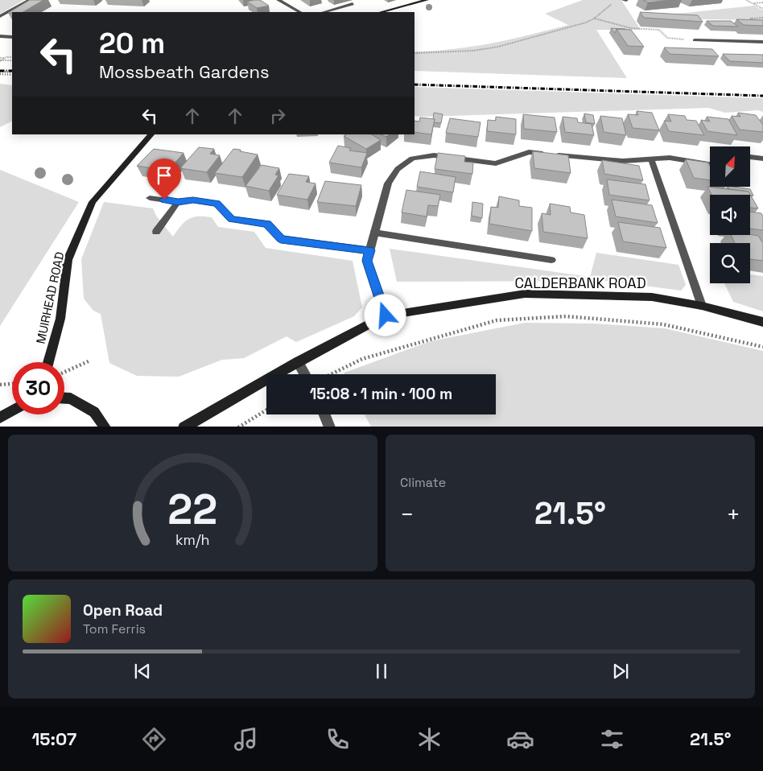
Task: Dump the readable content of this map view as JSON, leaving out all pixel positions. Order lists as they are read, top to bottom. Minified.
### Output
{"streets":{"street":["CALDERBANK ROAD","MUIRHEAD ROAD"]},"north":"top right","page":{"turn":["20 m","Mossbeath Gardens"],"limit":"30","trip":"15:08 · 1 min · 100 m","tile":"Climate","heat":["−","21.5°","+"],"song":["Open Road","Tom Ferris"],"tabs":["15:07","21.5°"],"gauge":["22","km/h"]}}
